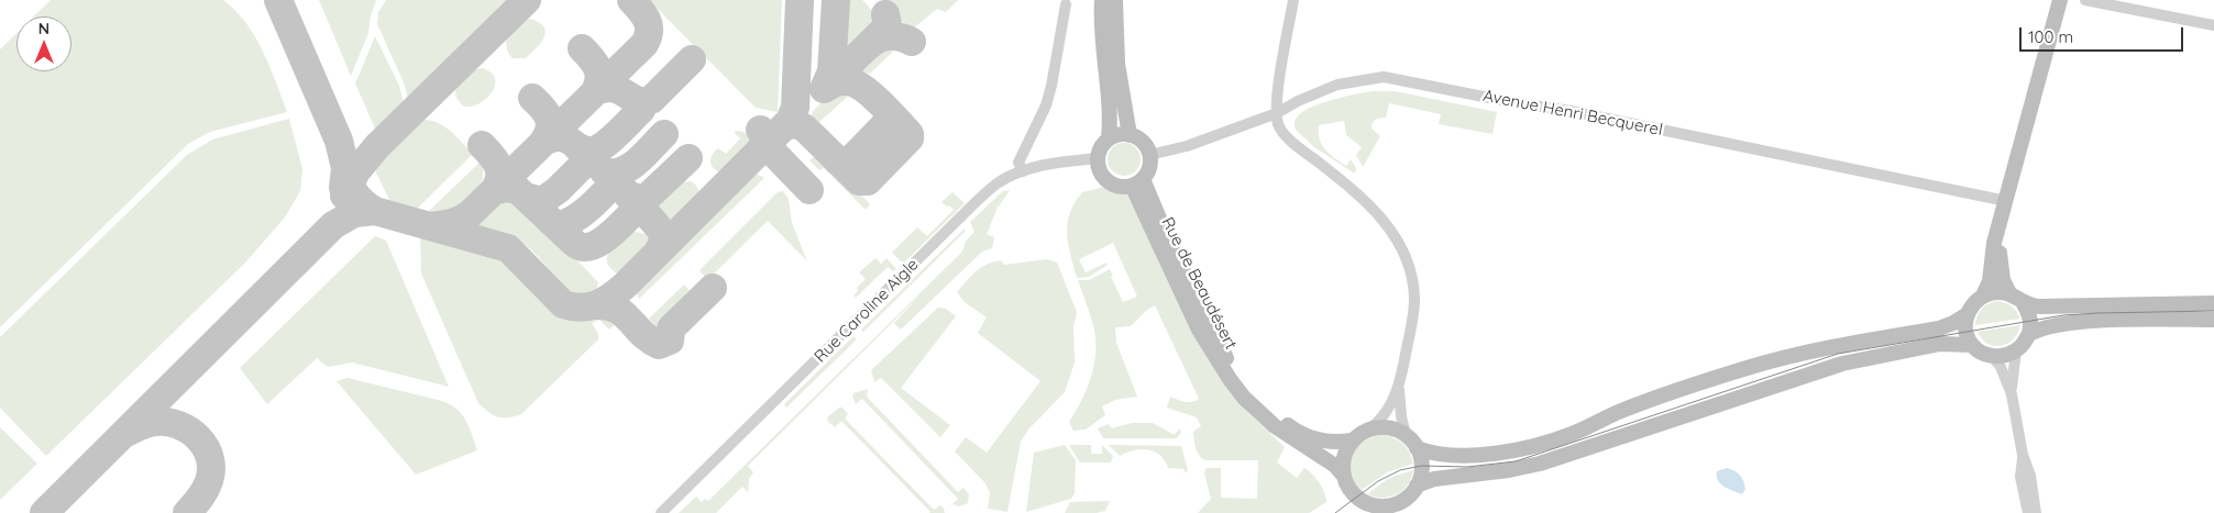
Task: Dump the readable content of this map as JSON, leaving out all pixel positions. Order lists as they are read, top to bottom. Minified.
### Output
{"streets":{"street":["Avenue Henri Becquerel","Rue de Beaudésert","Rue Caroline Aigle"]},"crossings":[["Avenue Henri Becquerel","Rue de Beaudésert"],["Avenue Henri Becquerel","Rue Caroline Aigle"],["Rue de Beaudésert","Rue Caroline Aigle"]],"scale_bar":"100 m","north":"top"}
